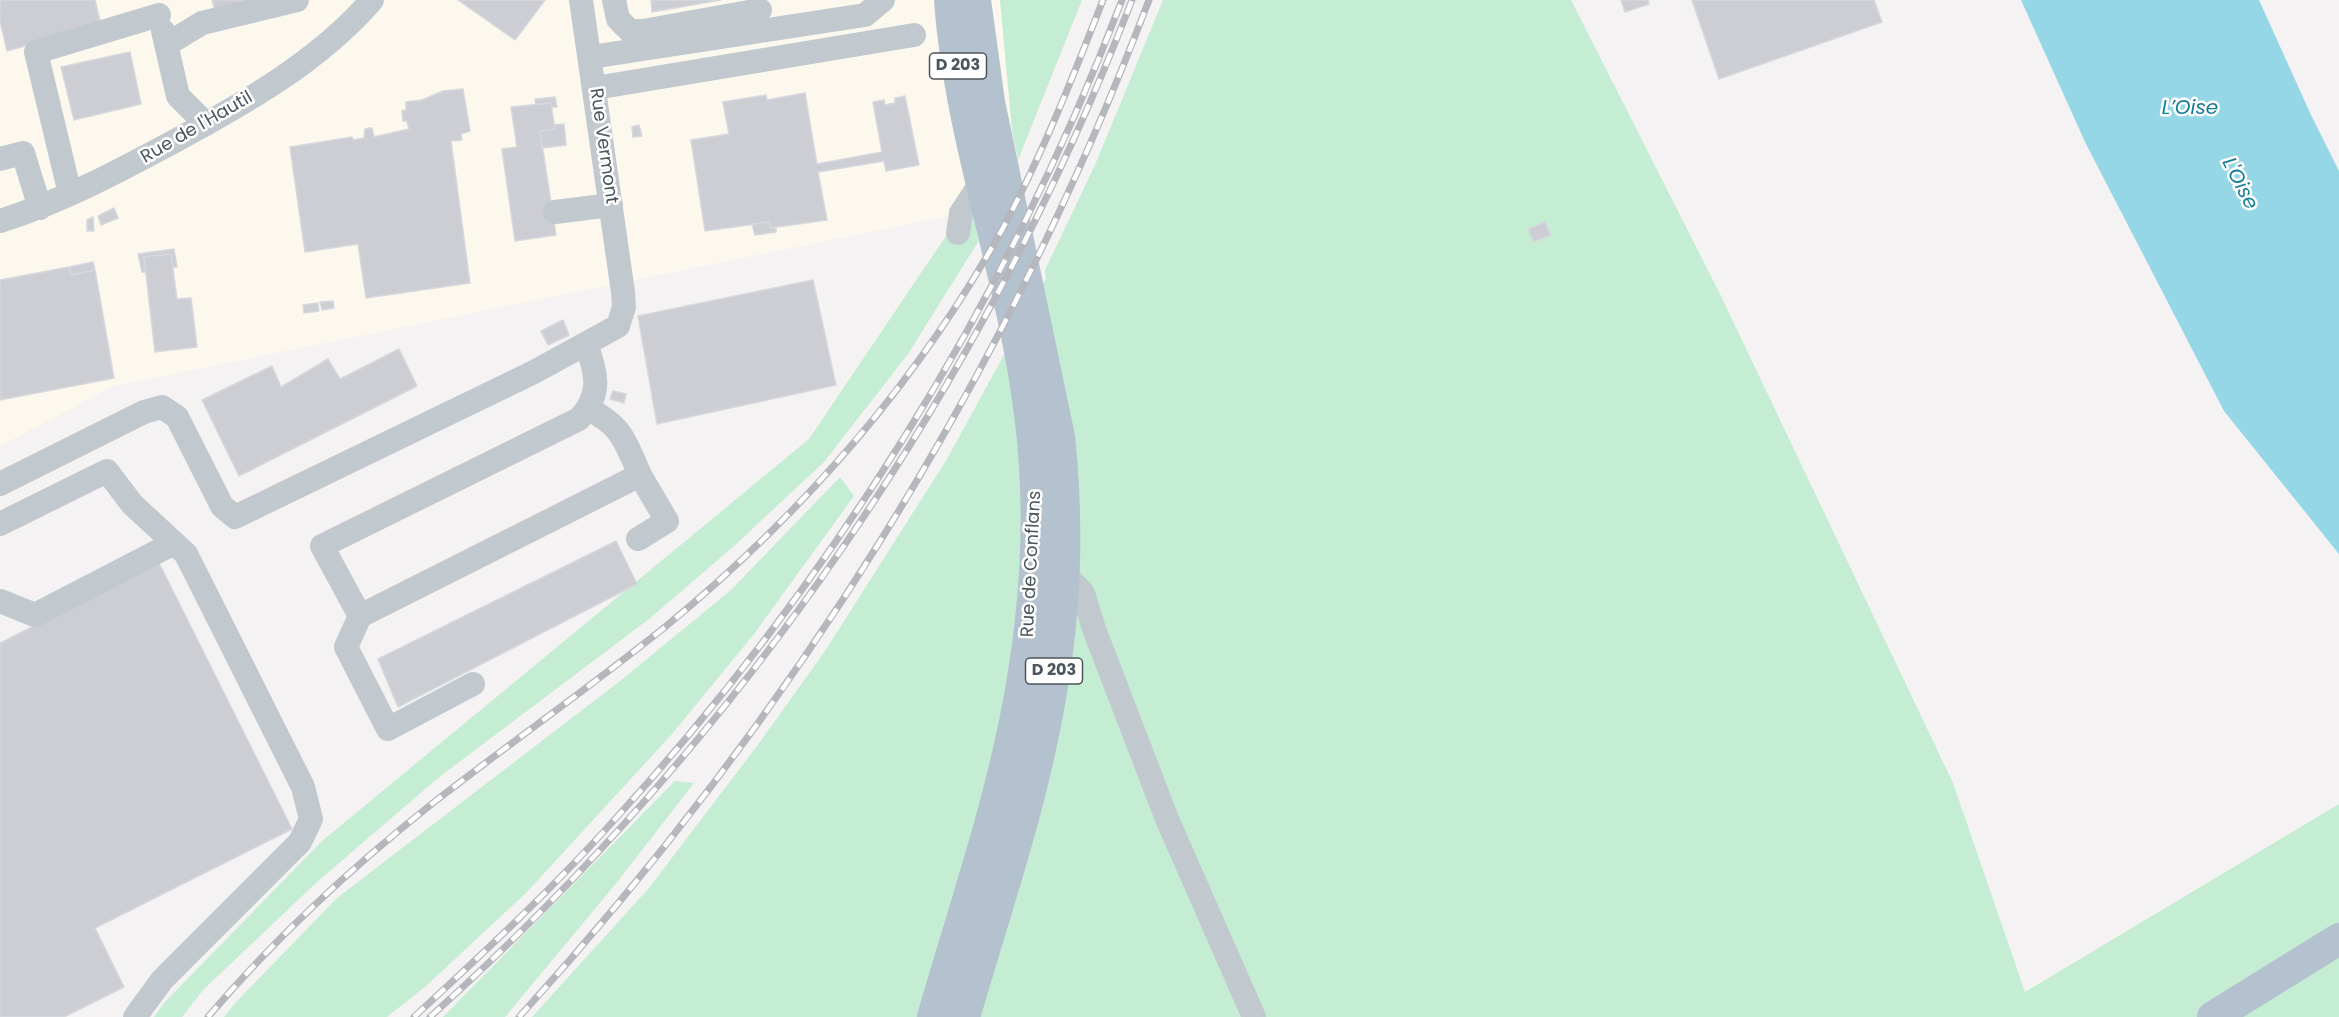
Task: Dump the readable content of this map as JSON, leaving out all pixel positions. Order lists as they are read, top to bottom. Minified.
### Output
{"streets":{"main road":["D 203","Rue de Conflans"],"street":["Rue de l'Hautil","Rue Vermont"]},"water":["L’Oise","L'Oise"]}
